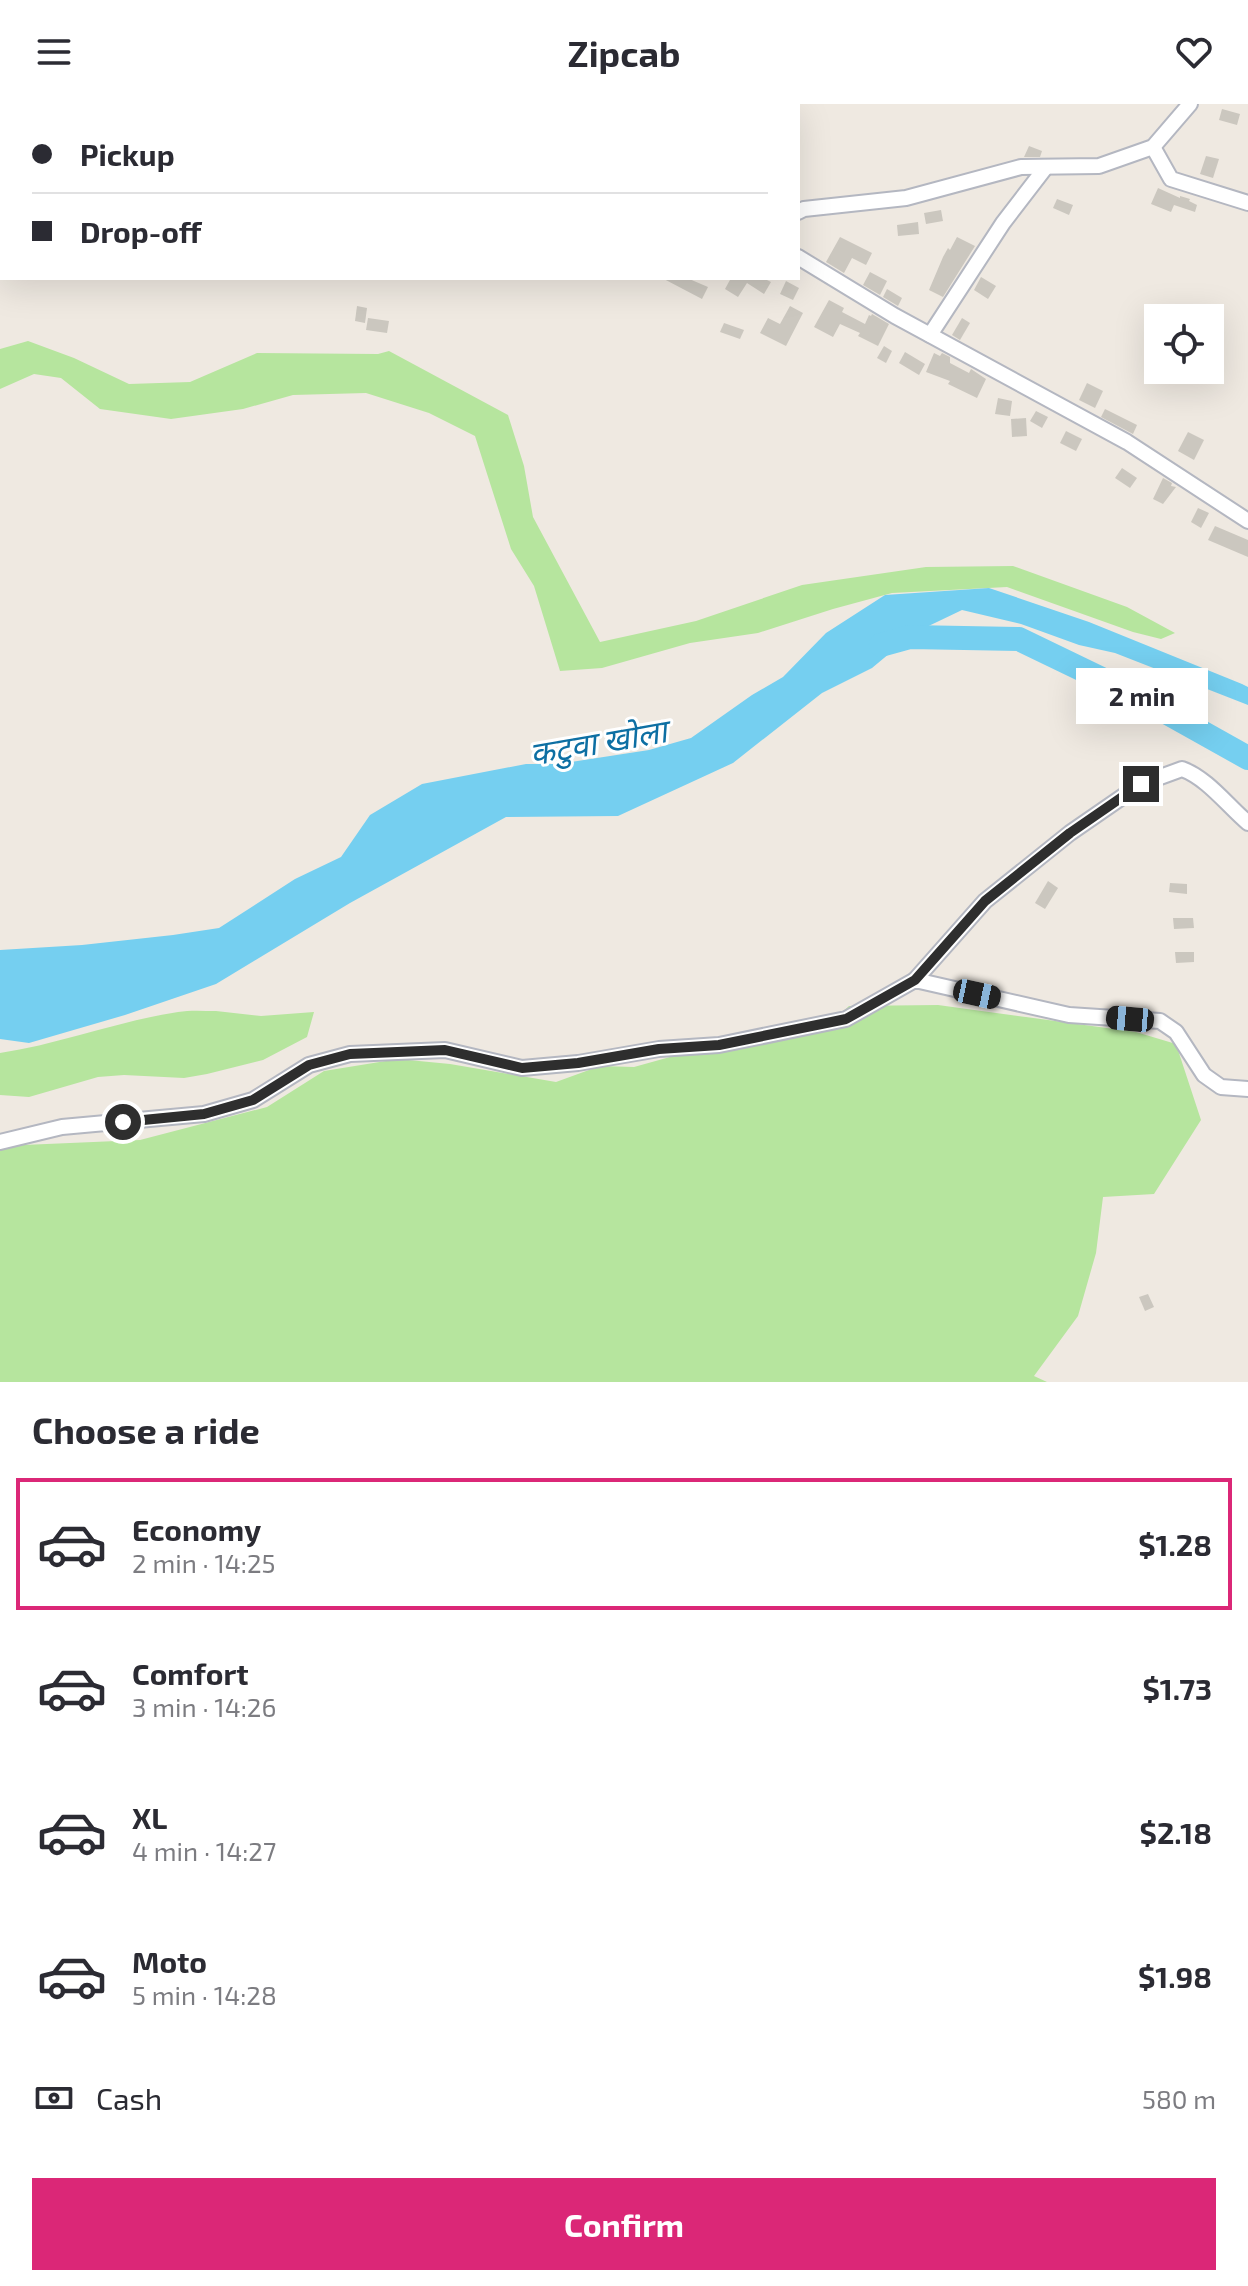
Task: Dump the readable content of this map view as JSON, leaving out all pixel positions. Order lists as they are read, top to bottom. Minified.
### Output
{"water":["कटुवा खोला"],"page":{"header":"Zipcab","banner":["Pickup","Drop-off"],"bubble":"2 min","heading":"Choose a ride","list":[{"name":"Economy","note":"2 min · 14:25","value":"$1.28"},{"name":"Comfort","note":"3 min · 14:26","value":"$1.73"},{"name":"XL","note":"4 min · 14:27","value":"$2.18"},{"name":"Moto","note":"5 min · 14:28","value":"$1.98"}],"pay":["Cash","580 m"],"buttons":"Confirm"}}
